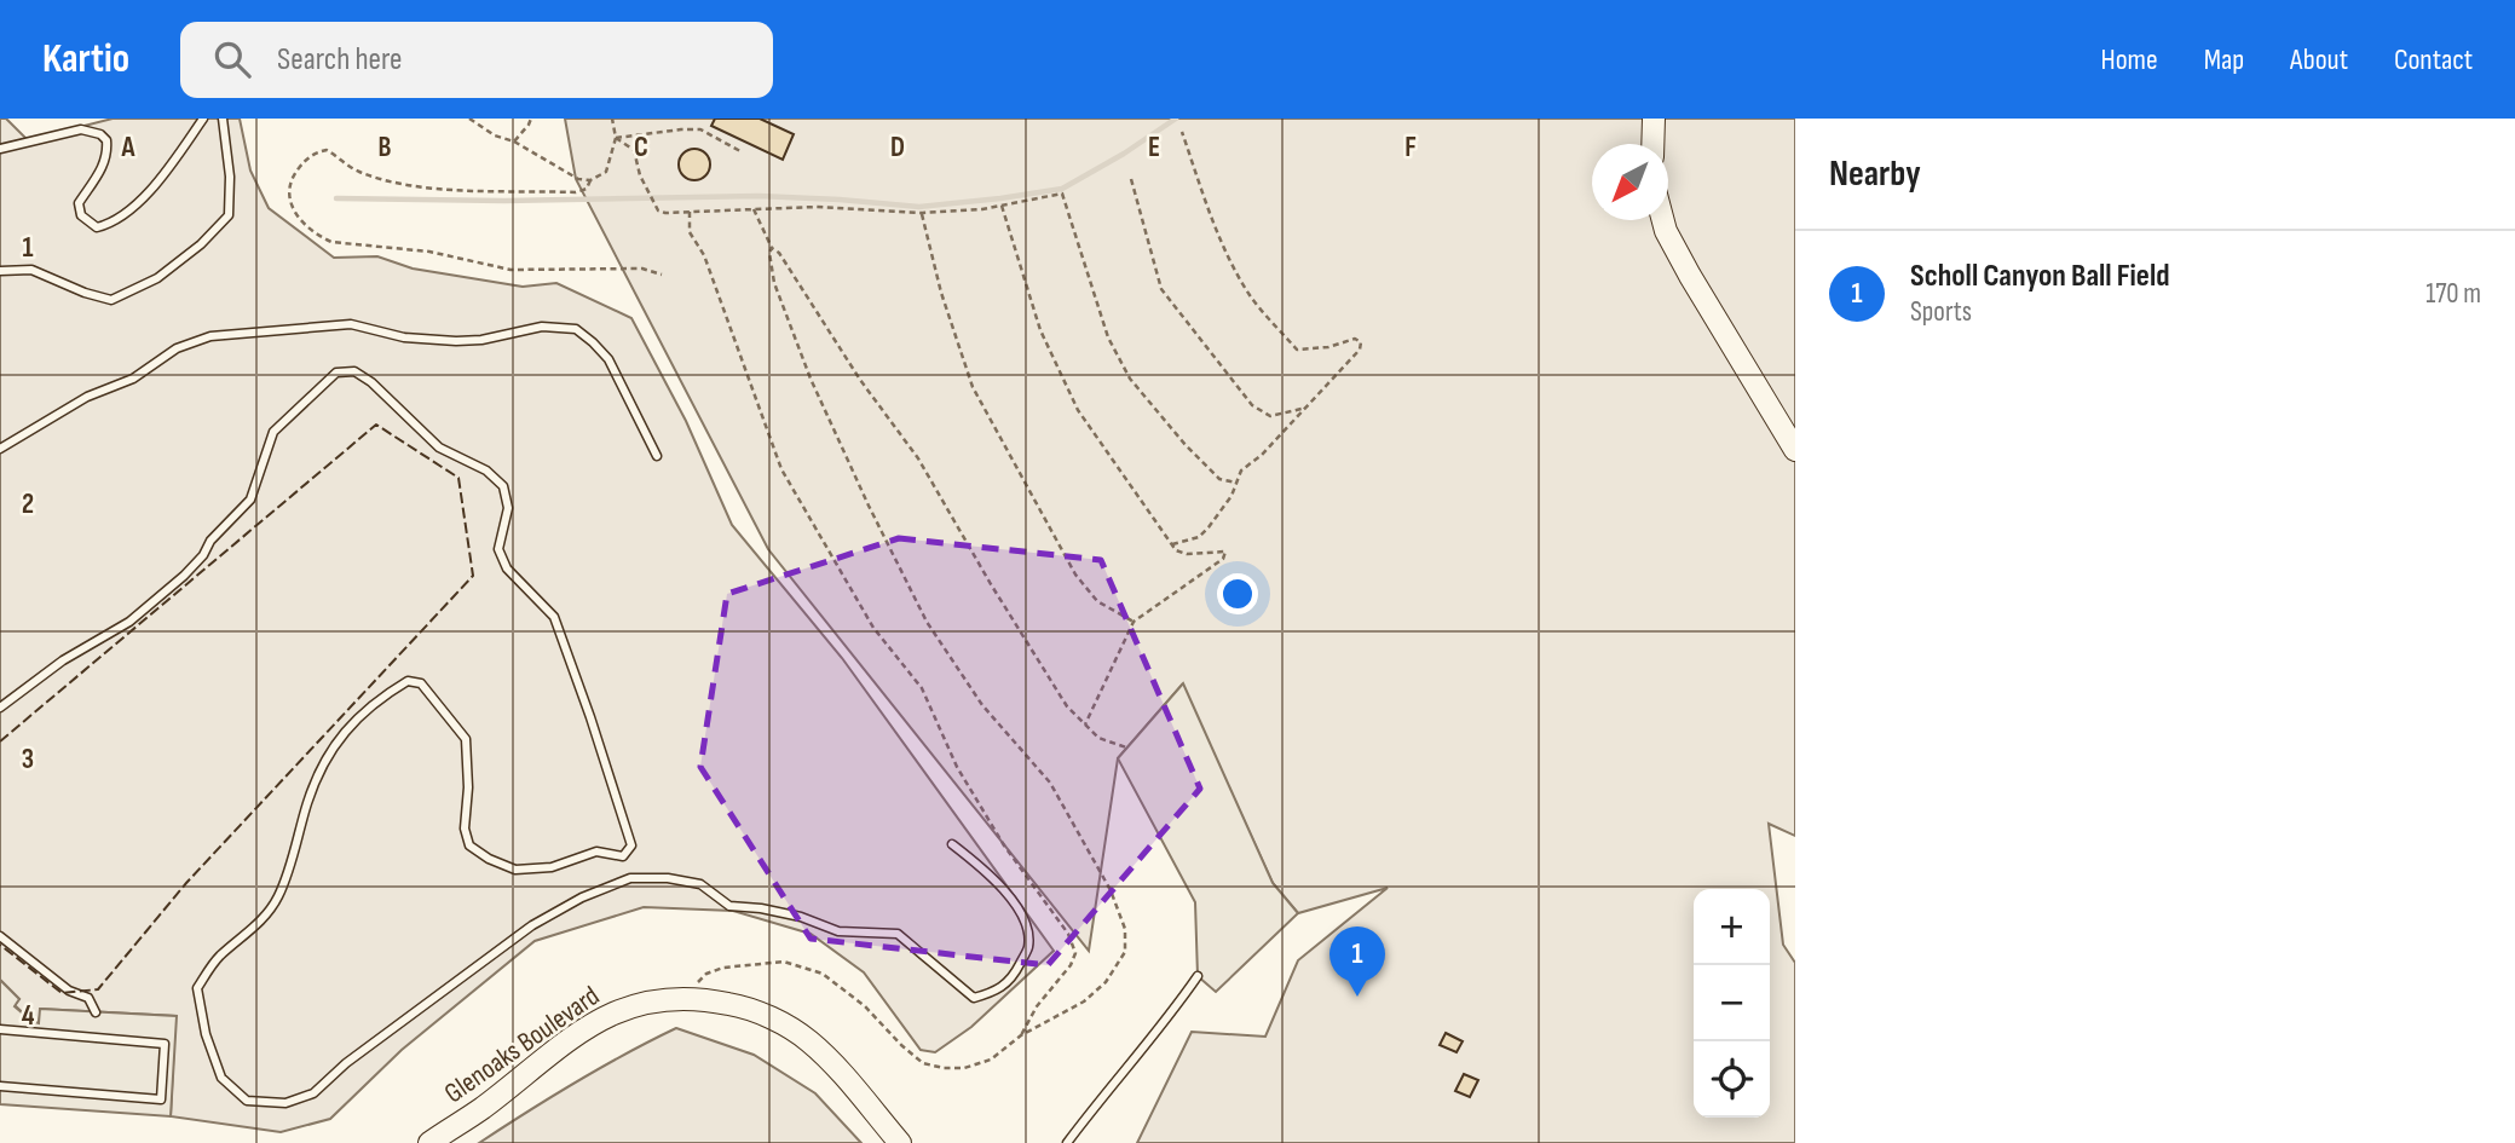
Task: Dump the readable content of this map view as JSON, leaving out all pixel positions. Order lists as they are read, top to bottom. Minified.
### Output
{"streets":{"street":["Glenoaks Boulevard"]},"north":"bottom left","page":{"header":"Kartio","search":"Search here","nav":["Home","Map","About","Contact"],"heading":"Nearby","list":[{"mark":"1","name":"Scholl Canyon Ball Field","note":"Sports","value":"170 m"}],"map_buttons":["+","−"],"pins":"1"},"grid":{"columns":["A","B","C","D","E","F"],"rows":["1","2","3","4"]}}
